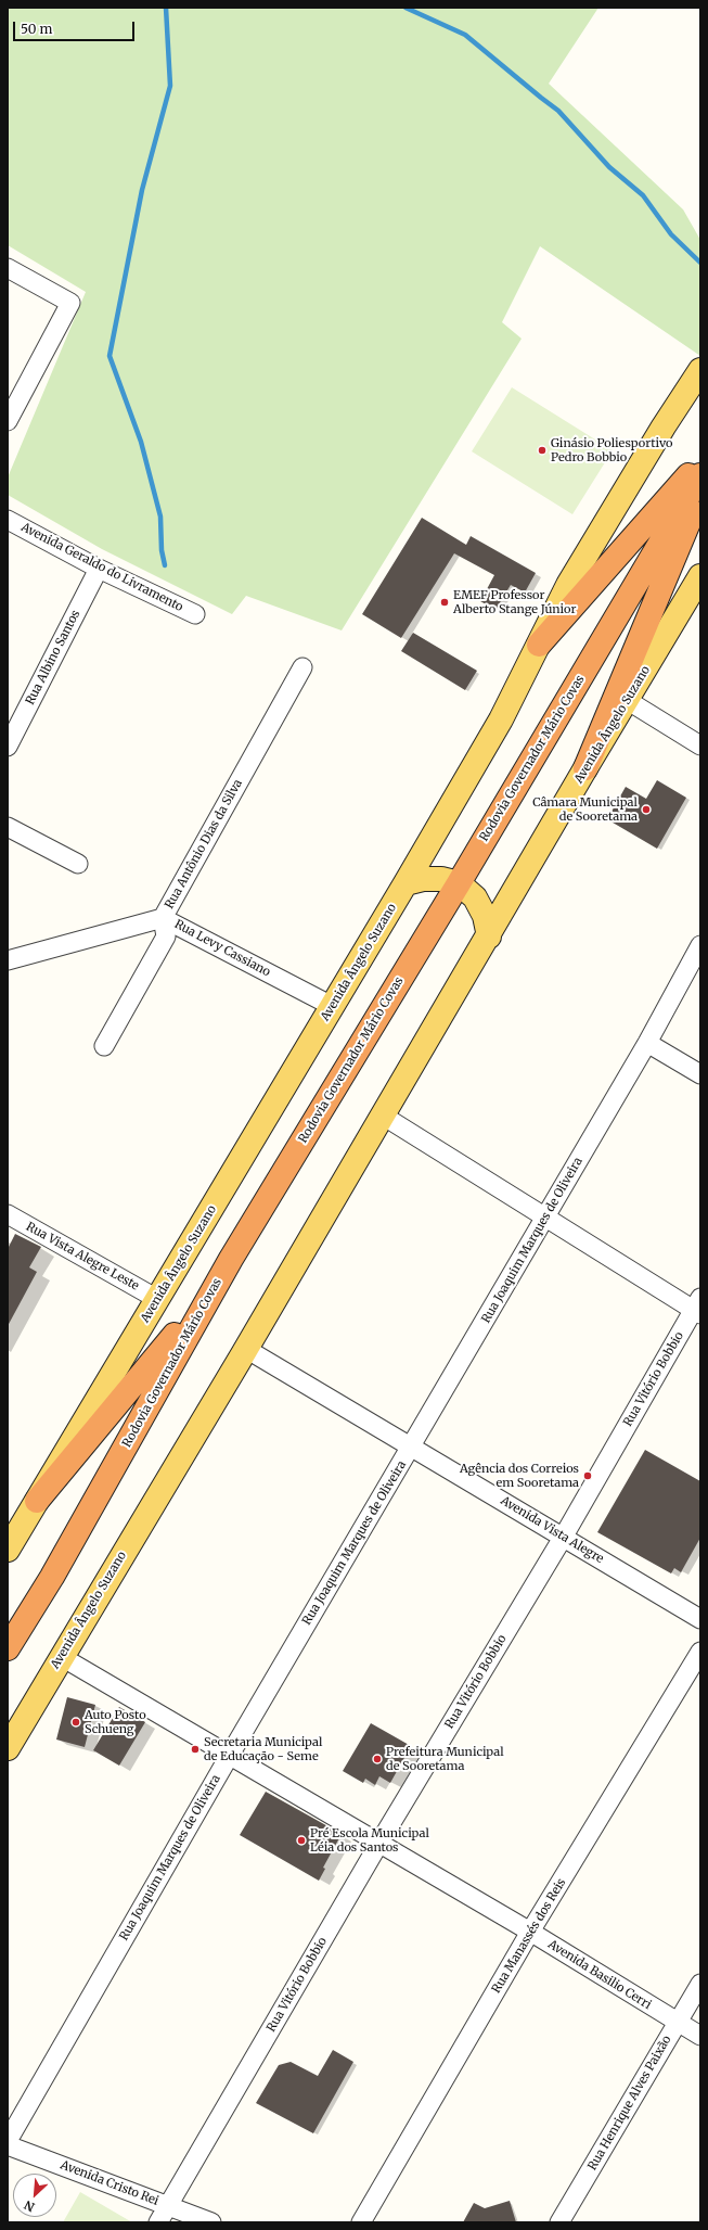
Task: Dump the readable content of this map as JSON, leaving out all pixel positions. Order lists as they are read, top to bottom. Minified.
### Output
{"streets":{"highway":["Rodovia Governador Mário Covas"],"main road":["Avenida Ângelo Suzano"],"street":["Avenida Geraldo do Livramento","Rua Albino Santos","Rua Antônio Dias da Silva","Rua Levy Cassiano","Rua Joaquim Marques de Oliveira","Rua Vista Alegre Leste","Rua Vitório Bobbio","Avenida Vista Alegre","Rua Manassés dos Reis","Avenida Basilio Cerri","Rua Henrique Alves Paixão","Avenida Cristo Rei"]},"crossings":[["Avenida Geraldo do Livramento","Rua Albino Santos"],["Avenida Ângelo Suzano","Rua Levy Cassiano"],["Avenida Ângelo Suzano","Rua Vista Alegre Leste"],["Avenida Ângelo Suzano","Avenida Vista Alegre"],["Avenida Ângelo Suzano","Avenida Basilio Cerri"],["Rua Antônio Dias da Silva","Rua Levy Cassiano"],["Rua Joaquim Marques de Oliveira","Avenida Vista Alegre"],["Rua Joaquim Marques de Oliveira","Avenida Basilio Cerri"],["Rua Vitório Bobbio","Avenida Vista Alegre"],["Rua Vitório Bobbio","Avenida Basilio Cerri"],["Rua Vitório Bobbio","Avenida Cristo Rei"],["Rua Manassés dos Reis","Avenida Basilio Cerri"],["Avenida Basilio Cerri","Rua Henrique Alves Paixão"]],"places":["Ginásio Poliesportivo Pedro Bobbio","EMEF Professor Alberto Stange Júnior","Câmara Municipal de Sooretama","Agência dos Correios em Sooretama","Auto Posto Schueng","Secretaria Municipal de Educação - Seme","Prefeitura Municipal de Sooretama","Pré Escola Municipal Léia dos Santos"],"scale_bar":"50 m","north":"bottom left"}
